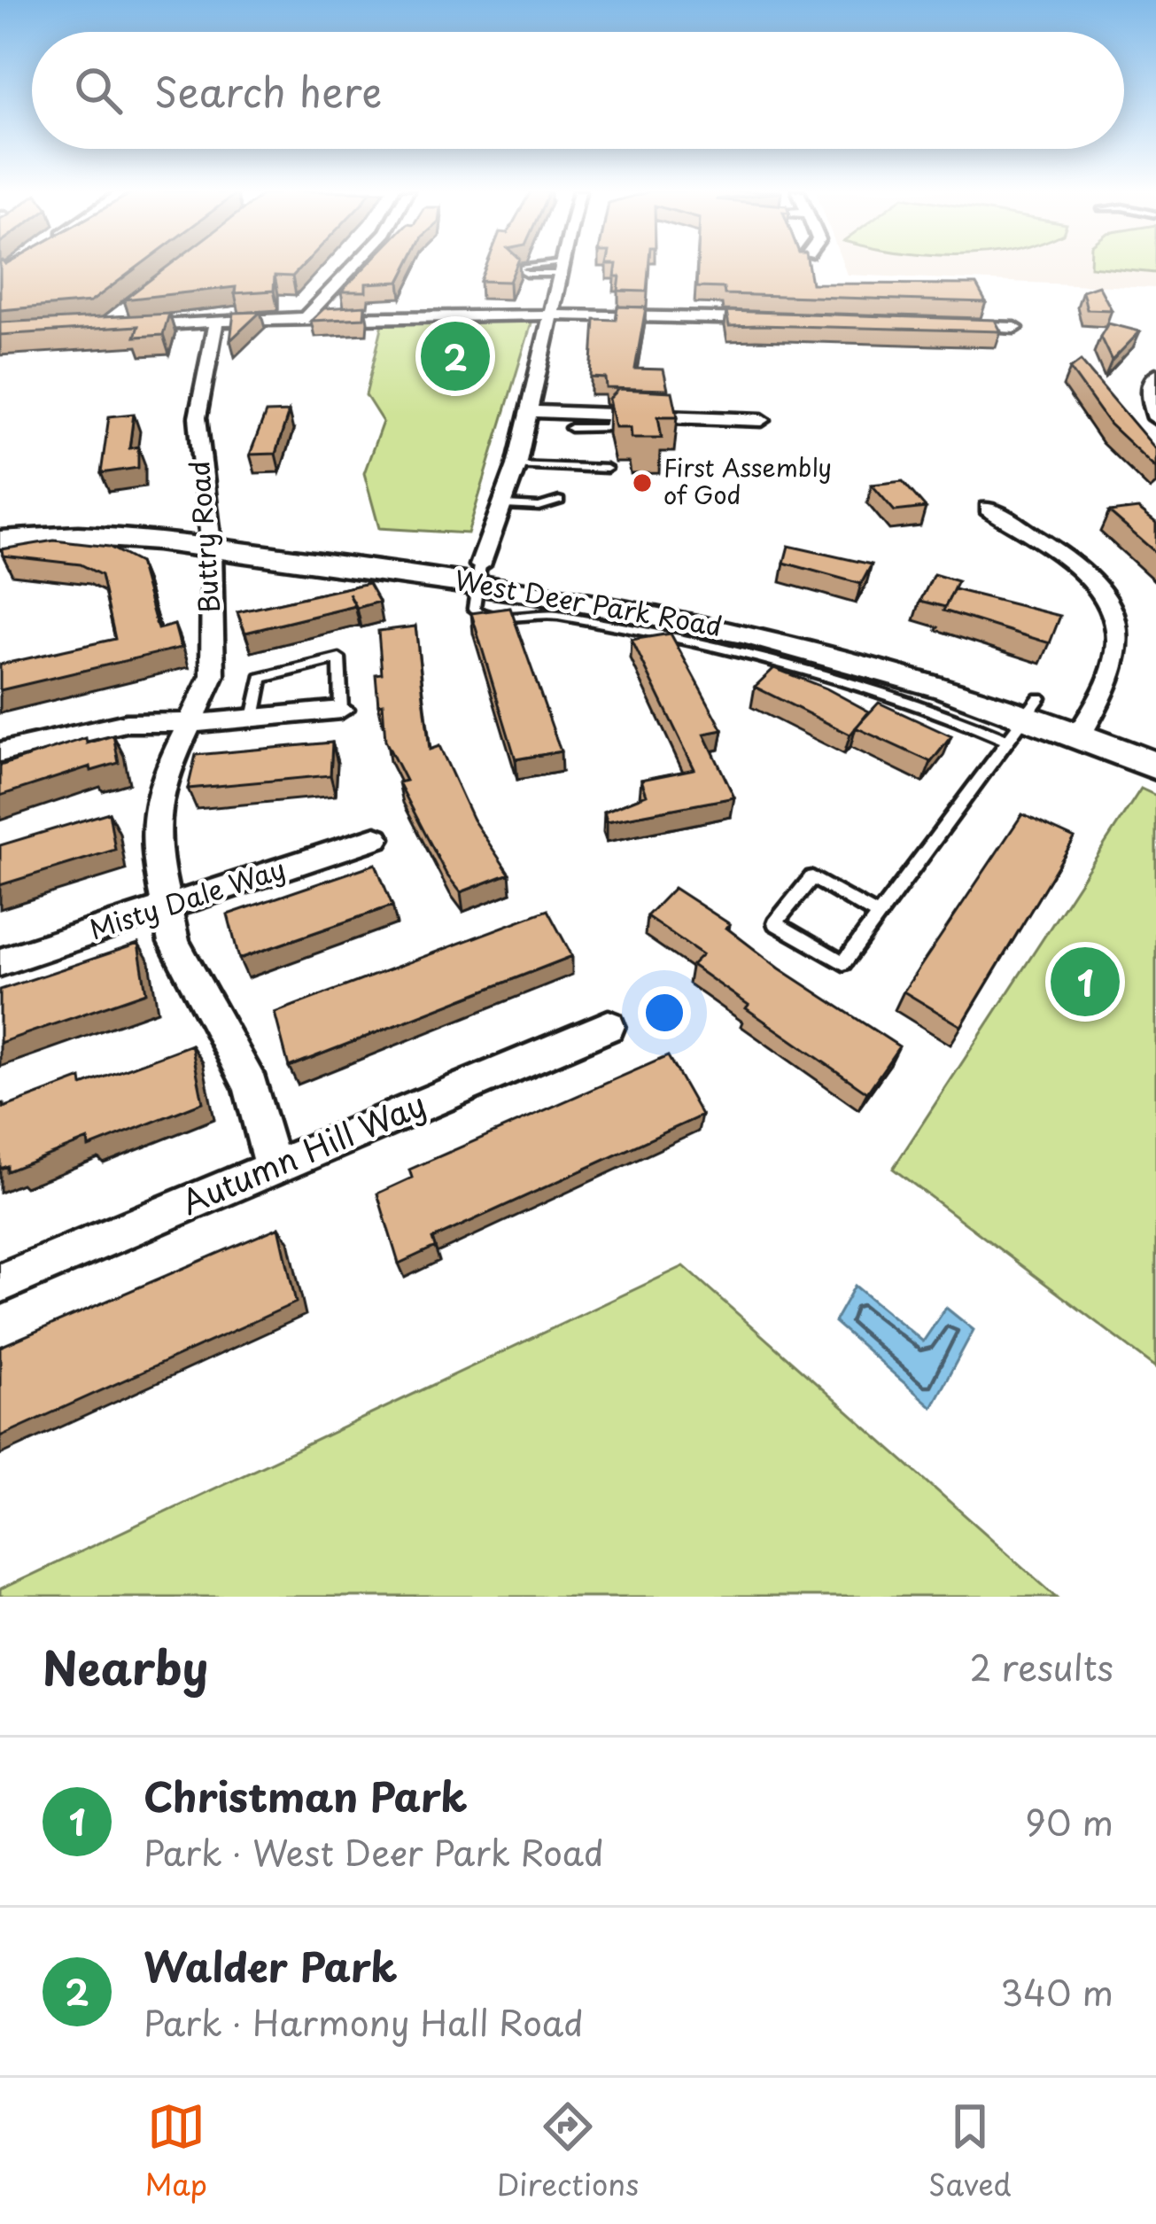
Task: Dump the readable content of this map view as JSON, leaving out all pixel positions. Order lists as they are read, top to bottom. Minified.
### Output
{"streets":{"street":["Buttry Road","West Deer Park Road","Misty Dale Way","Autumn Hill Way"]},"crossings":[["Buttry Road","West Deer Park Road"],["Buttry Road","Misty Dale Way"],["Buttry Road","Autumn Hill Way"]],"places":["First Assembly of God"],"page":{"search":"Search here","pins":["2","1"],"heading":["Nearby","2 results"],"list":[{"mark":"1","name":"Christman Park","note":"Park · West Deer Park Road","value":"90 m"},{"mark":"2","name":"Walder Park","note":"Park · Harmony Hall Road","value":"340 m"}],"nav":["Map","Directions","Saved"]}}
